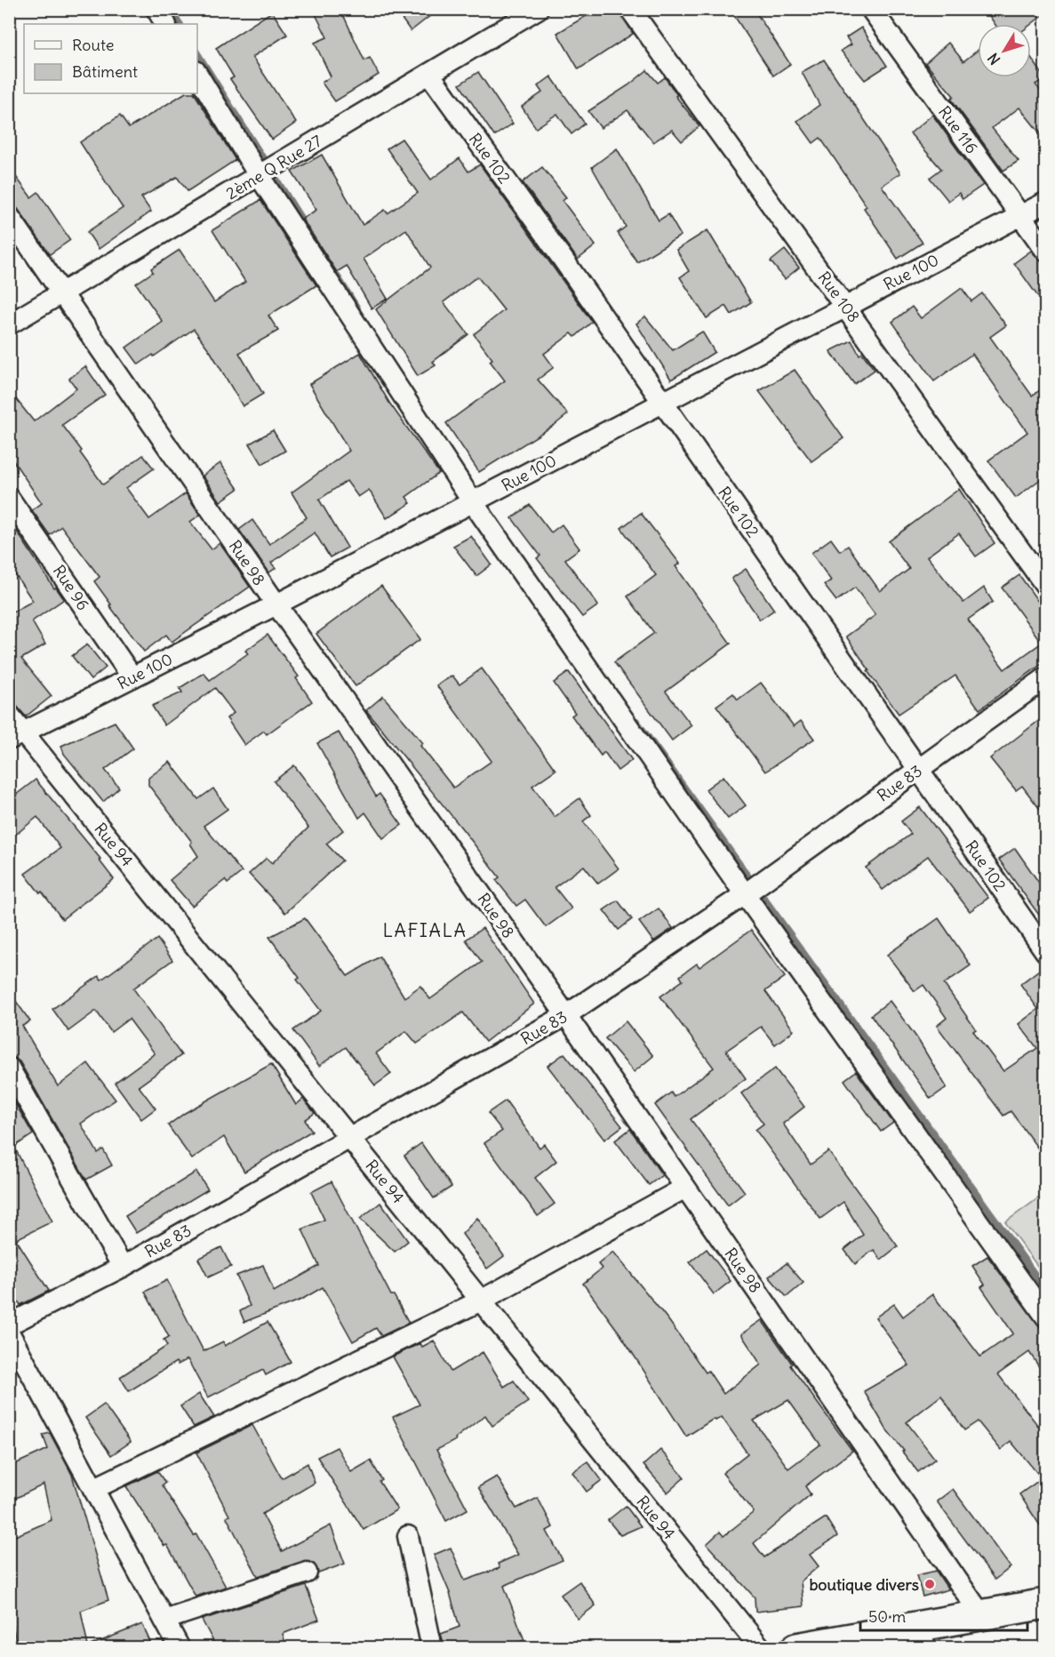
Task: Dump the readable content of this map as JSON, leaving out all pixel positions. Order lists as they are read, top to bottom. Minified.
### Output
{"streets":{"street":["Rue 116","Rue 102","2ème Q Rue 27","Rue 100","Rue 108","Rue 98","Rue 96","Rue 83","Rue 94"]},"crossings":[["Rue 116","Rue 100"],["Rue 102","2ème Q Rue 27"],["Rue 102","Rue 100"],["Rue 102","Rue 83"],["2ème Q Rue 27","Rue 98"],["Rue 100","Rue 108"],["Rue 100","Rue 98"],["Rue 100","Rue 96"],["Rue 100","Rue 94"],["Rue 98","Rue 83"],["Rue 83","Rue 94"]],"districts":["LAFIALA"],"places":["boutique divers"],"legend":["Route","Bâtiment"],"scale_bar":"50 m","north":"bottom left"}
